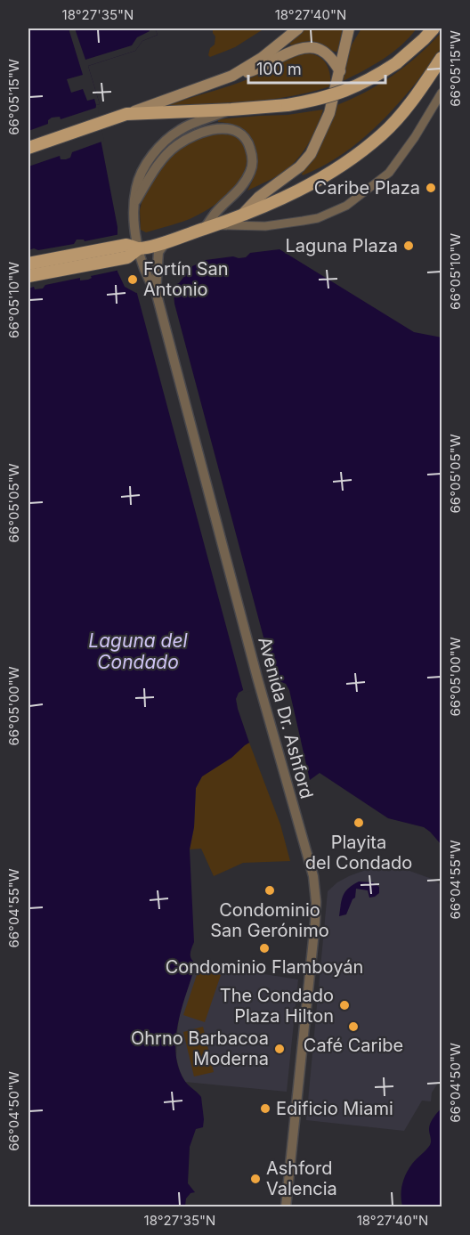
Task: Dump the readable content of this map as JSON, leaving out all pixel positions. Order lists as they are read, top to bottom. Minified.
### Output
{"streets":{"street":["Avenida Dr. Ashford"]},"water":["Laguna del Condado"],"places":["Caribe Plaza","Laguna Plaza","Fortín San Antonio","Playita del Condado","Condominio San Gerónimo","Condominio Flamboyán","The Condado Plaza Hilton","Café Caribe","Ohrno Barbacoa Moderna","Edificio Miami","Ashford Valencia"],"scale_bar":"100 m","coordinates":["18°27'35\"N","18°27'40\"N","66°05'15\"W","66°05'10\"W","66°05'05\"W","66°05'00\"W","66°04'55\"W","66°04'50\"W"]}
